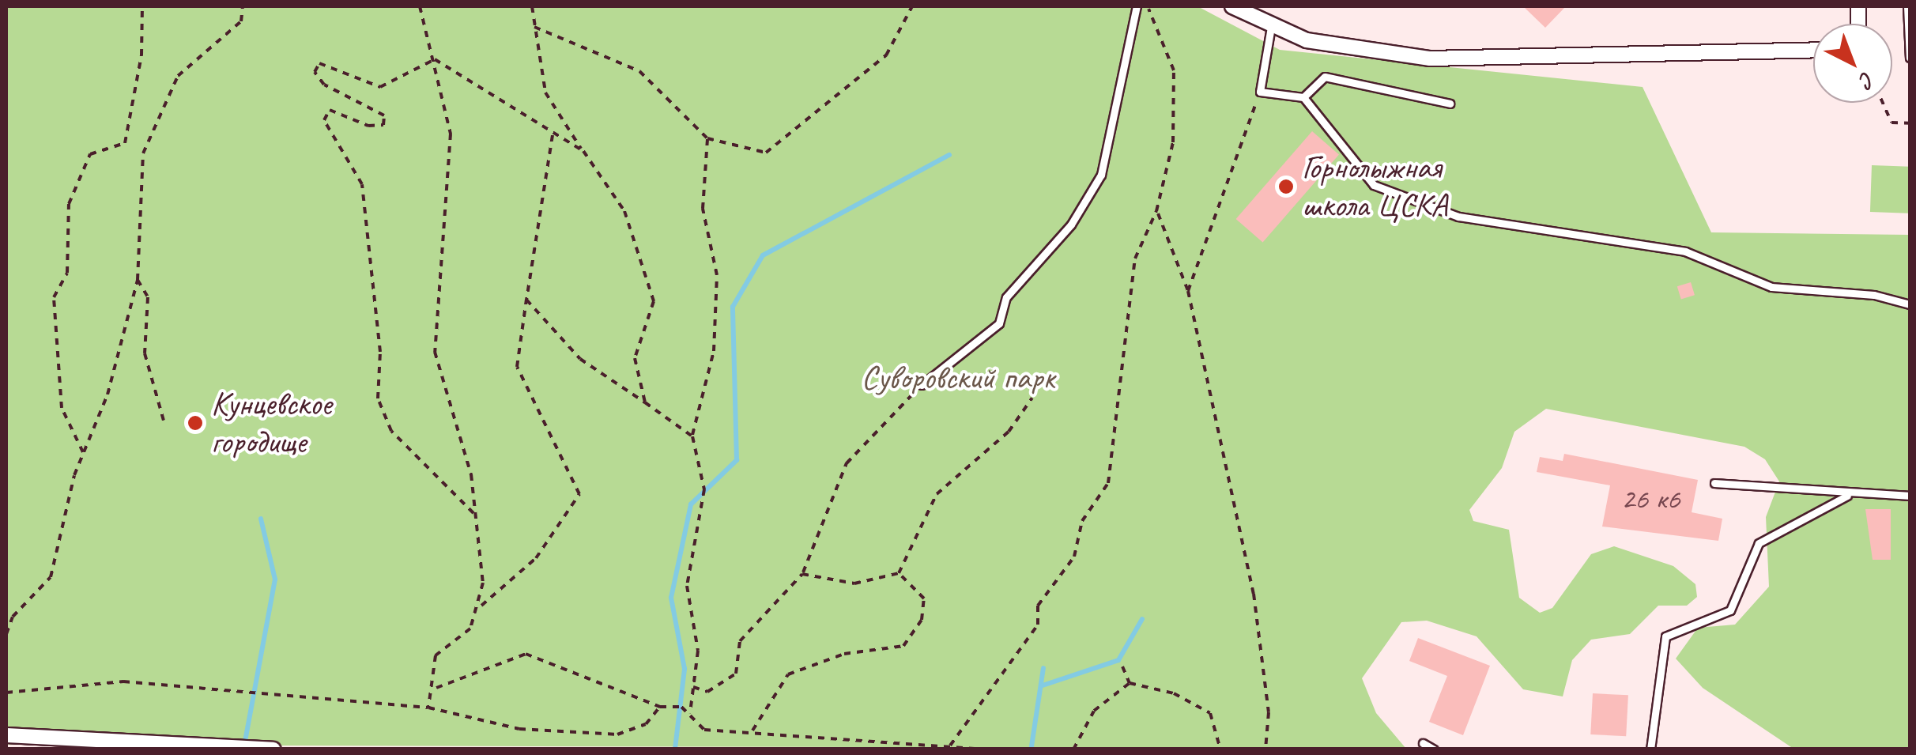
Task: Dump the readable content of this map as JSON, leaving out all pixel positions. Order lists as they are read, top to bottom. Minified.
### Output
{"parks":["Суворовский парк"],"places":["Горнолыжная школа ЦСКА","Кунцевское городище"],"house_numbers":["26 к6"],"north":"bottom right"}
